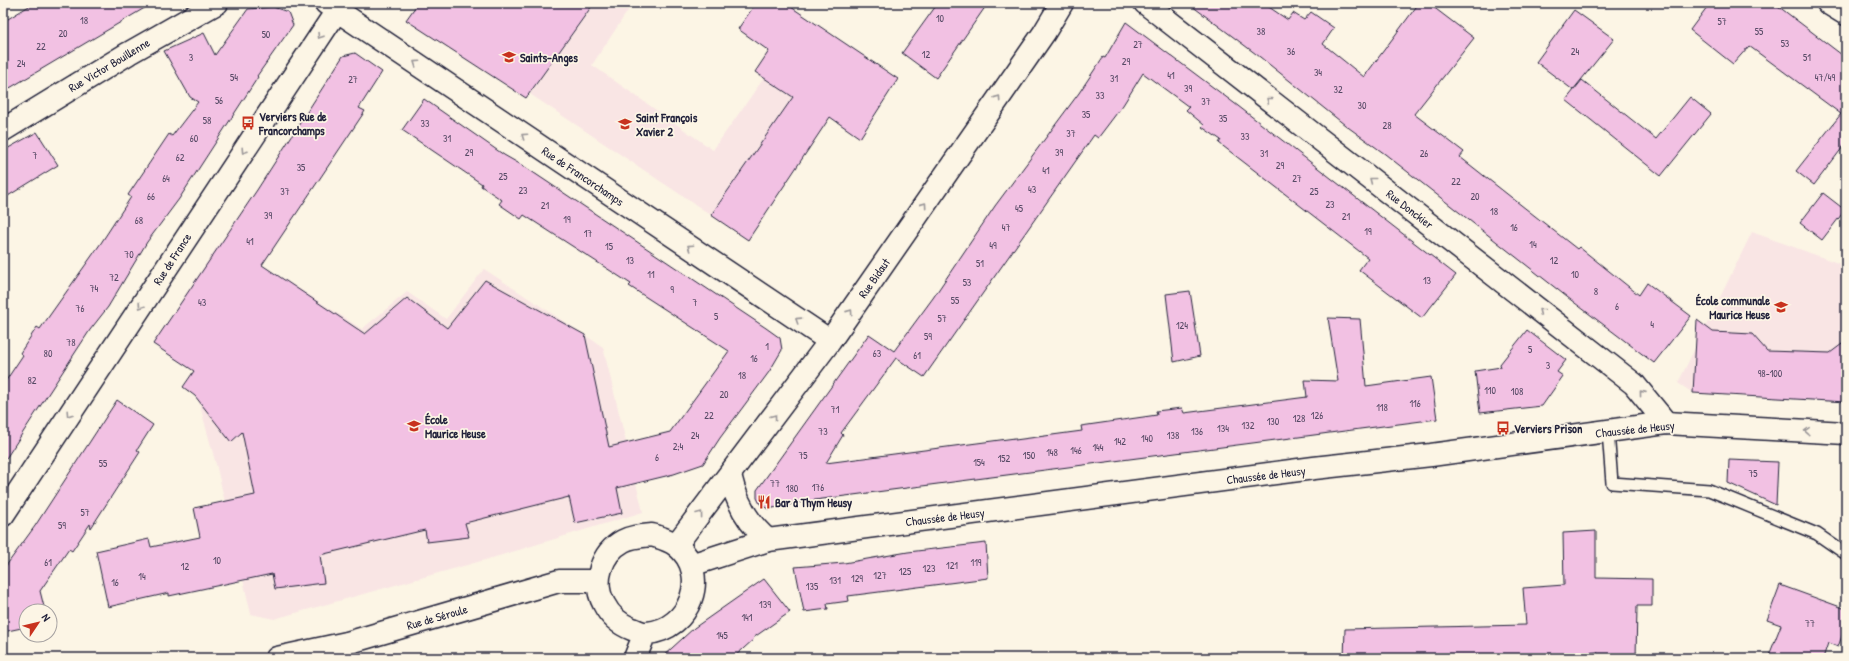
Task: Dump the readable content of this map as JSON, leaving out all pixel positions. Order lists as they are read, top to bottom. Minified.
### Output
{"streets":{"street":["Rue Victor Bouillenne","Rue de Francorchamps","Rue Donckier","Rue de France","Rue Bidaut","Chaussée de Heusy","Rue de Séroule"]},"crossings":[["Rue de Francorchamps","Rue de France"],["Rue de Francorchamps","Rue Bidaut"],["Rue Donckier","Chaussée de Heusy"],["Rue Bidaut","Chaussée de Heusy"],["Rue Bidaut","Rue de Séroule"],["Chaussée de Heusy","Rue de Séroule"]],"one_way":["Rue de Francorchamps","Rue Donckier","Rue de France","Rue Bidaut"],"places":{"school or university":["Saints-Anges","Saint François Xavier 2","École communale Maurice Heuse","École Maurice Heuse"],"bus stop":["Verviers Rue de Francorchamps","Verviers Prison"],"restaurant":["Bar à Thym Heusy"]},"house_numbers":["10","18","57","38","55","20","50","53","27","22","36","24","12","3","51","29","24","34","41","54","47/49","31","27","39","32","33","56","37","30","35","35","58","33","28","37","33","60","31","29","39","31","26","7","62","29","35","41","25","64","27","22","43","23","37","25","66","20","23","21","45","18","39","21","19","68","47","16","19","17","41","14","49","15","70","13","12","51","11","10","72","13","53","74","9","8","55","43","7","6","76","5","57","4","124","59","78","1","5","80","63","61","16","3","98-100","18","82","110","108","20","116","118","71","22","126","128","130","132","134","73","136","24","138","140","142","2;4","144","146","148","75","150","6","152","154","55","75","77","176","180","57","59","10","61","119","121","12","123","125","127","14","129","131","16","135","139","141","77","145"],"north":"top right"}
